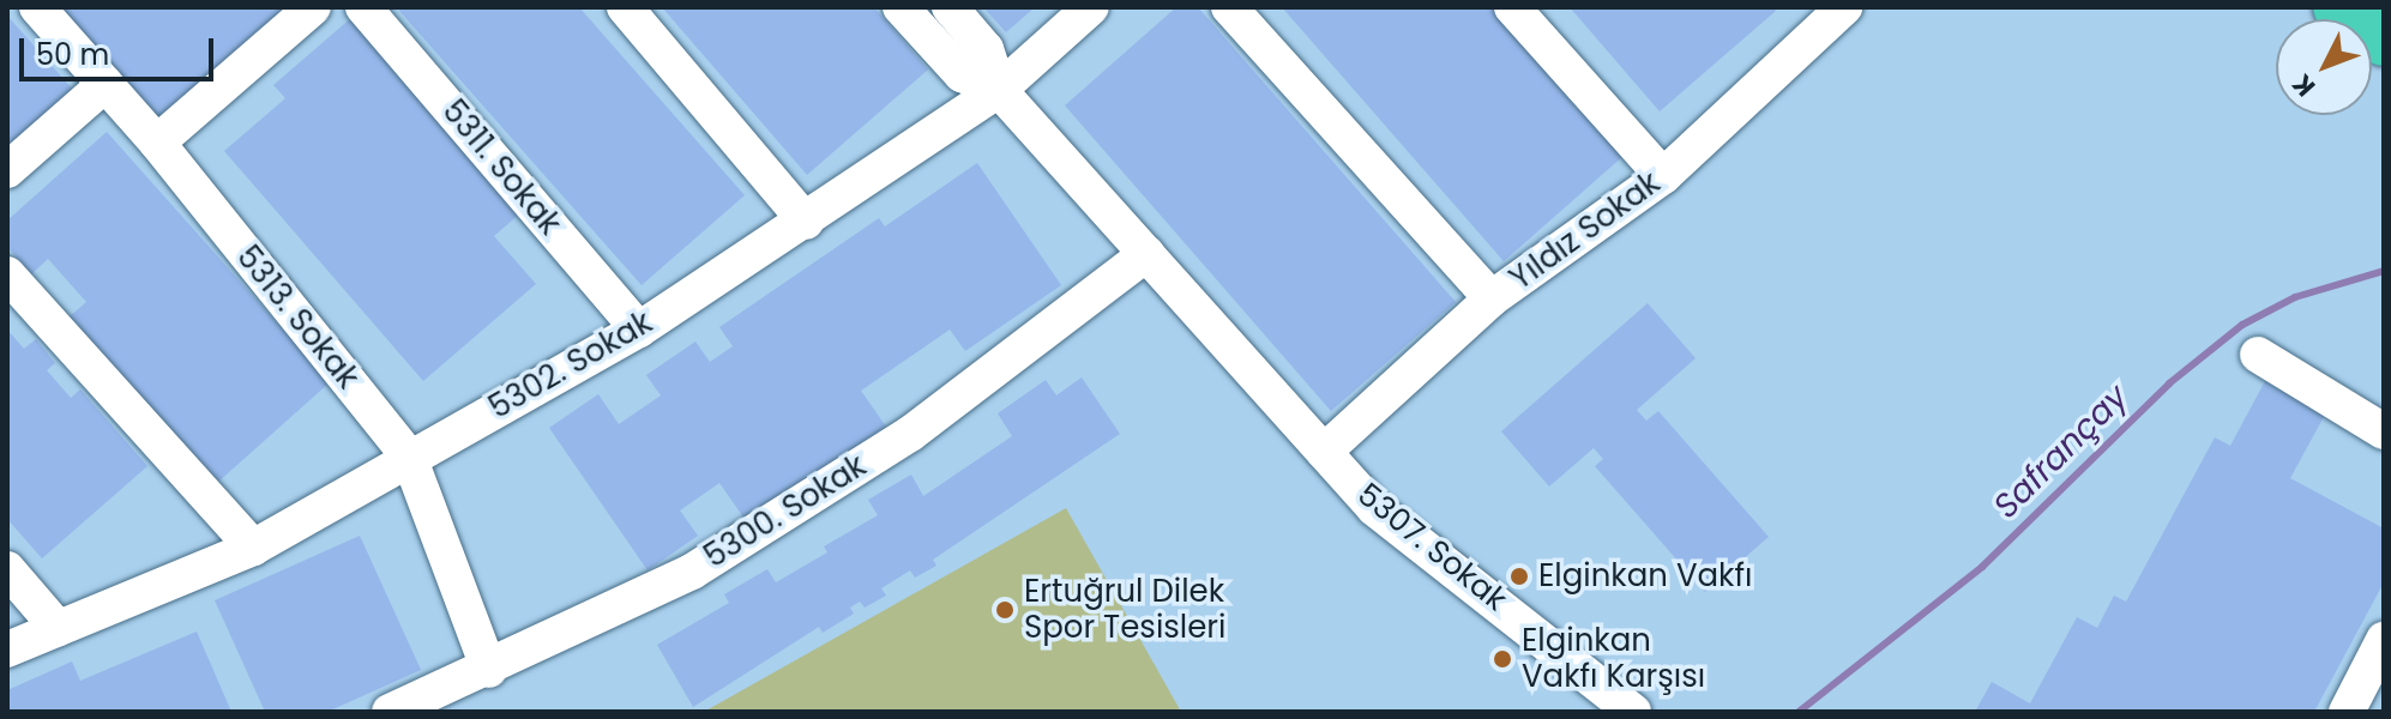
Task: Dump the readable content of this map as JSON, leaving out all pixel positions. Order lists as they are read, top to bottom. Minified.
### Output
{"streets":{"street":["5311. Sokak","Yıldız Sokak","5313. Sokak","5302. Sokak","5300. Sokak","5307. Sokak"]},"crossings":[["5311. Sokak","5302. Sokak"],["Yıldız Sokak","5307. Sokak"],["5313. Sokak","5302. Sokak"],["5313. Sokak","5300. Sokak"],["5302. Sokak","5307. Sokak"],["5300. Sokak","5307. Sokak"]],"water":["Safrançay"],"places":["Elginkan Vakfı","Ertuğrul Dilek Spor Tesisleri","Elginkan Vakfı Karşısı"],"scale_bar":"50 m","north":"bottom left"}
